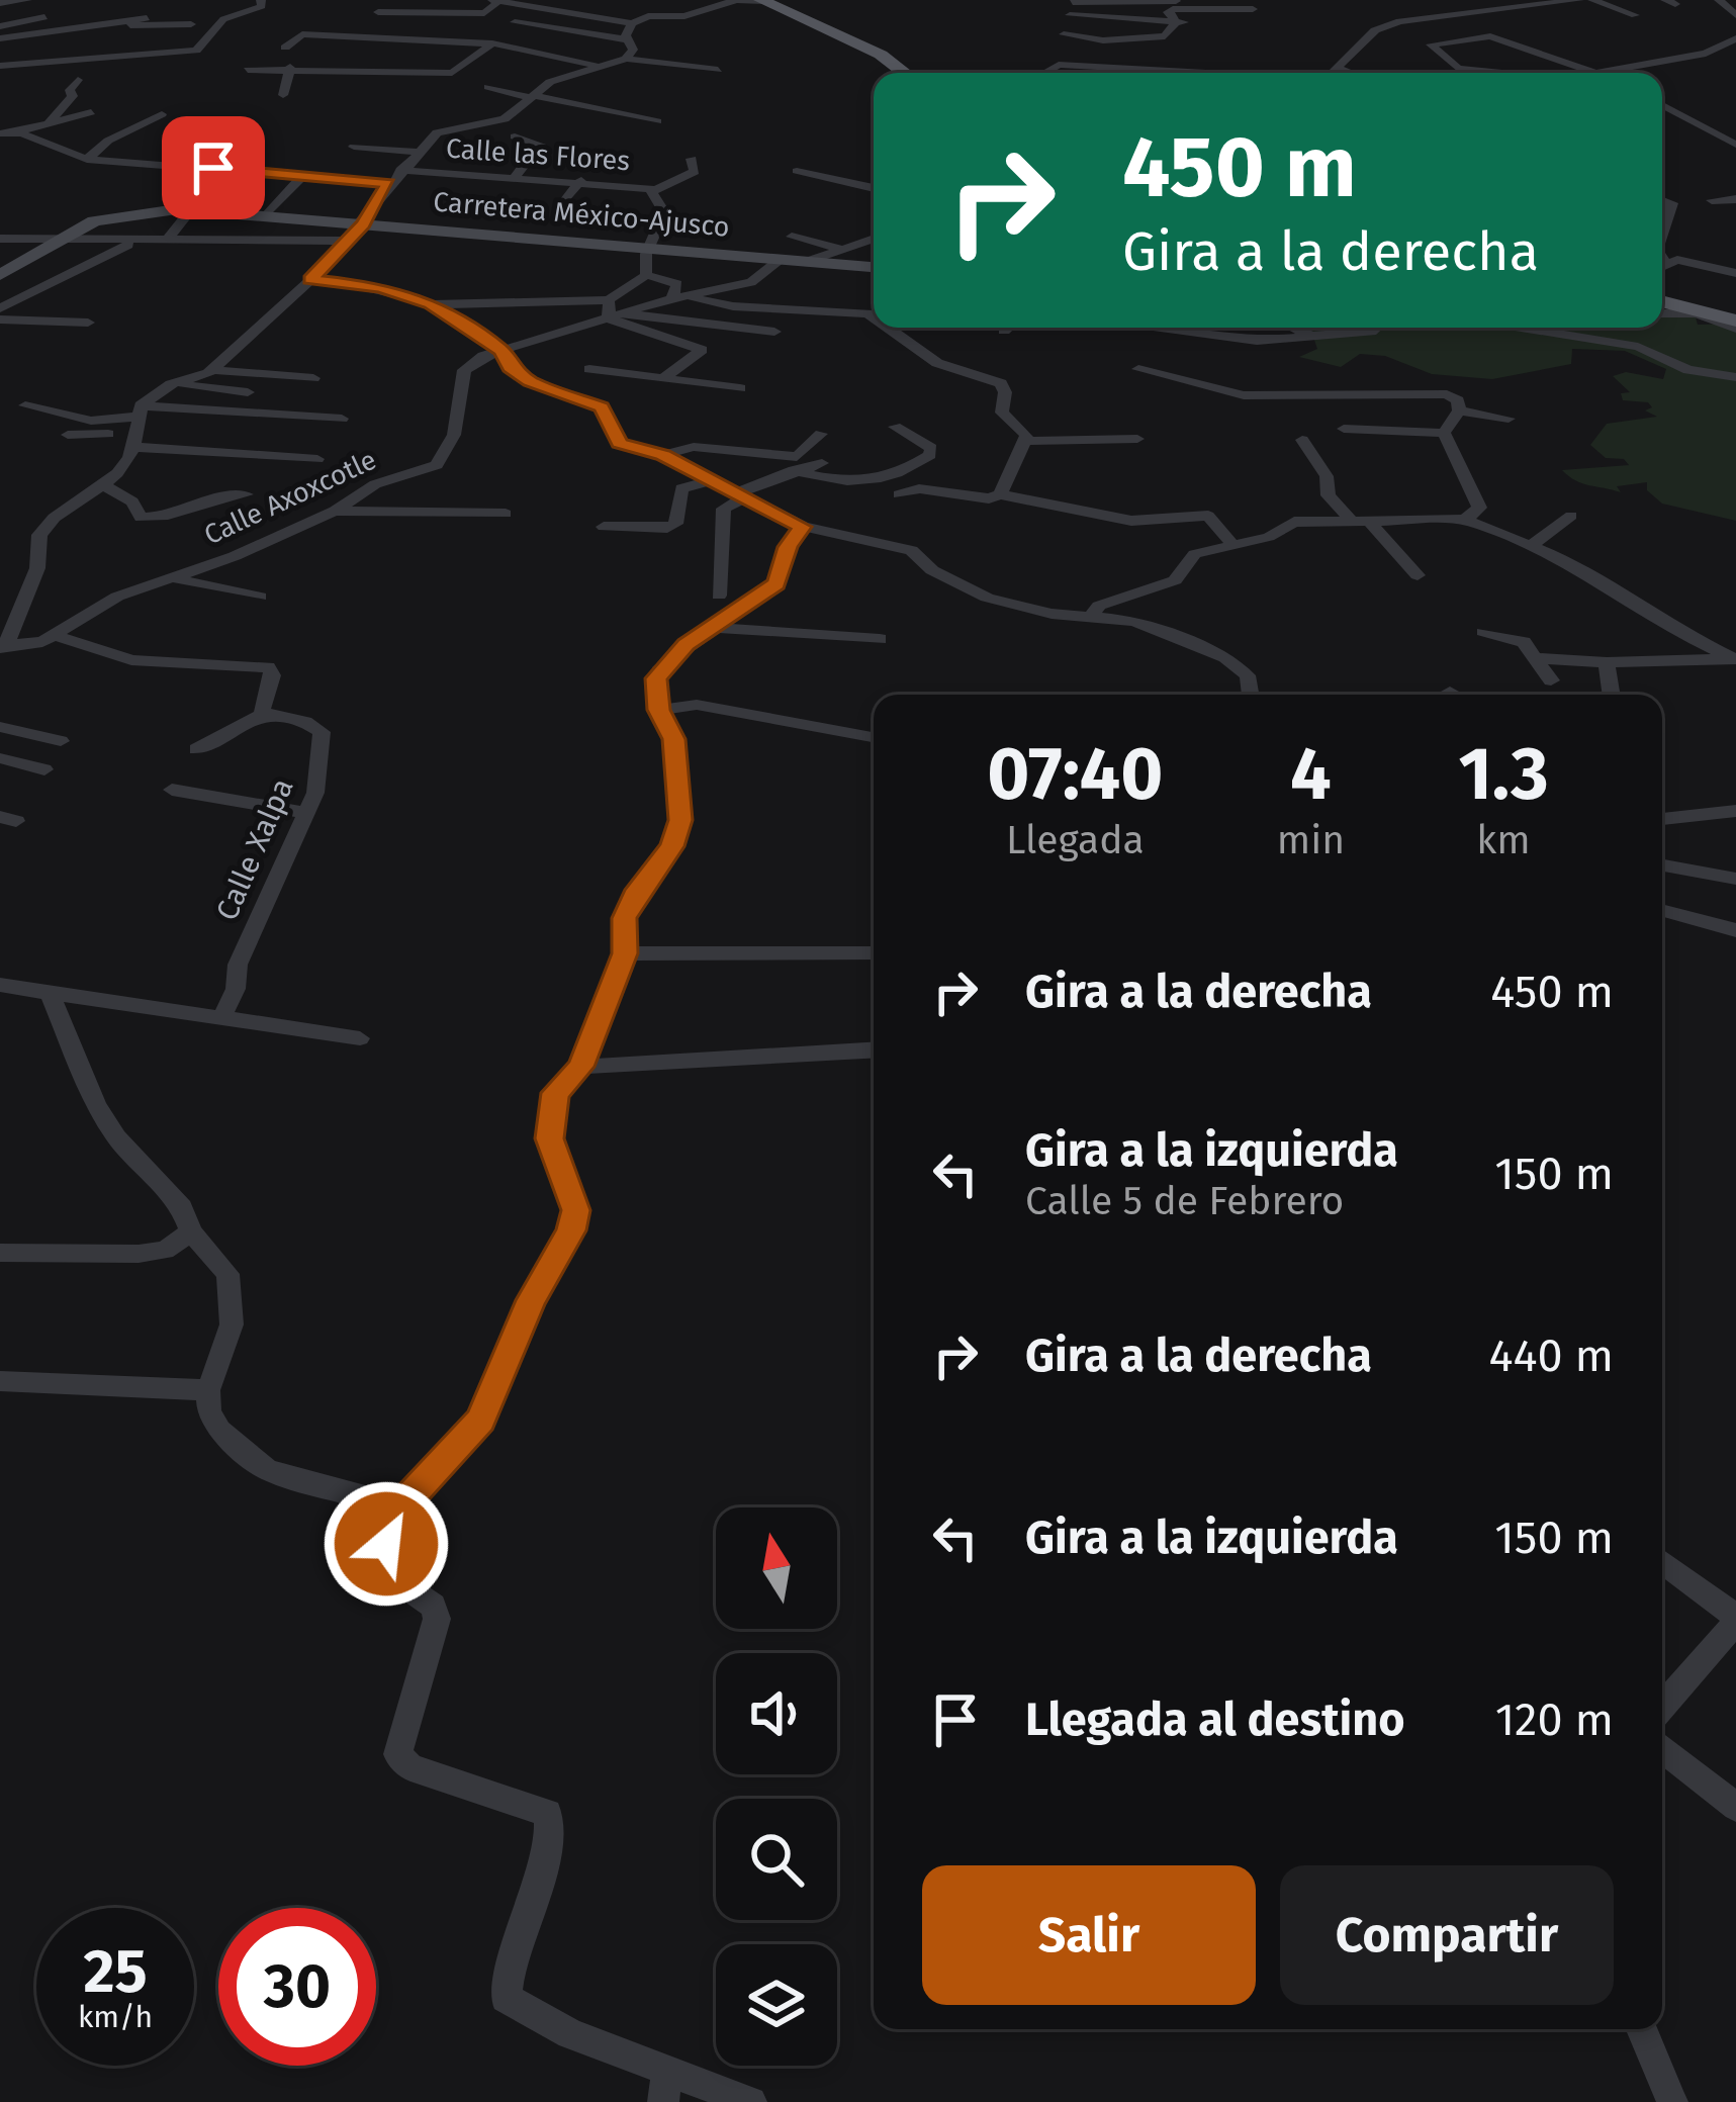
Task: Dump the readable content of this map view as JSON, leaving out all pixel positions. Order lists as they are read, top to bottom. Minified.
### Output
{"streets":{"main road":["Carretera México-Ajusco"],"street":["Calle las Flores","Calle Axoxcotle","Calle Xalpa"]},"crossings":[["Calle las Flores","Carretera México-Ajusco"],["Carretera México-Ajusco","Calle Axoxcotle"]],"north":"top","page":{"turn":["450 m","Gira a la derecha"],"eta":["07:40","Llegada","4","min","1.3","km"],"list":[{"name":"Gira a la derecha","value":"450 m"},{"name":"Gira a la izquierda","note":"Calle 5 de Febrero","value":"150 m"},{"name":"Gira a la derecha","value":"440 m"},{"name":"Gira a la izquierda","value":"150 m"},{"name":"Llegada al destino","value":"120 m"}],"buttons":["Salir","Compartir"],"speed":"25 km/h","limit":"30"}}
